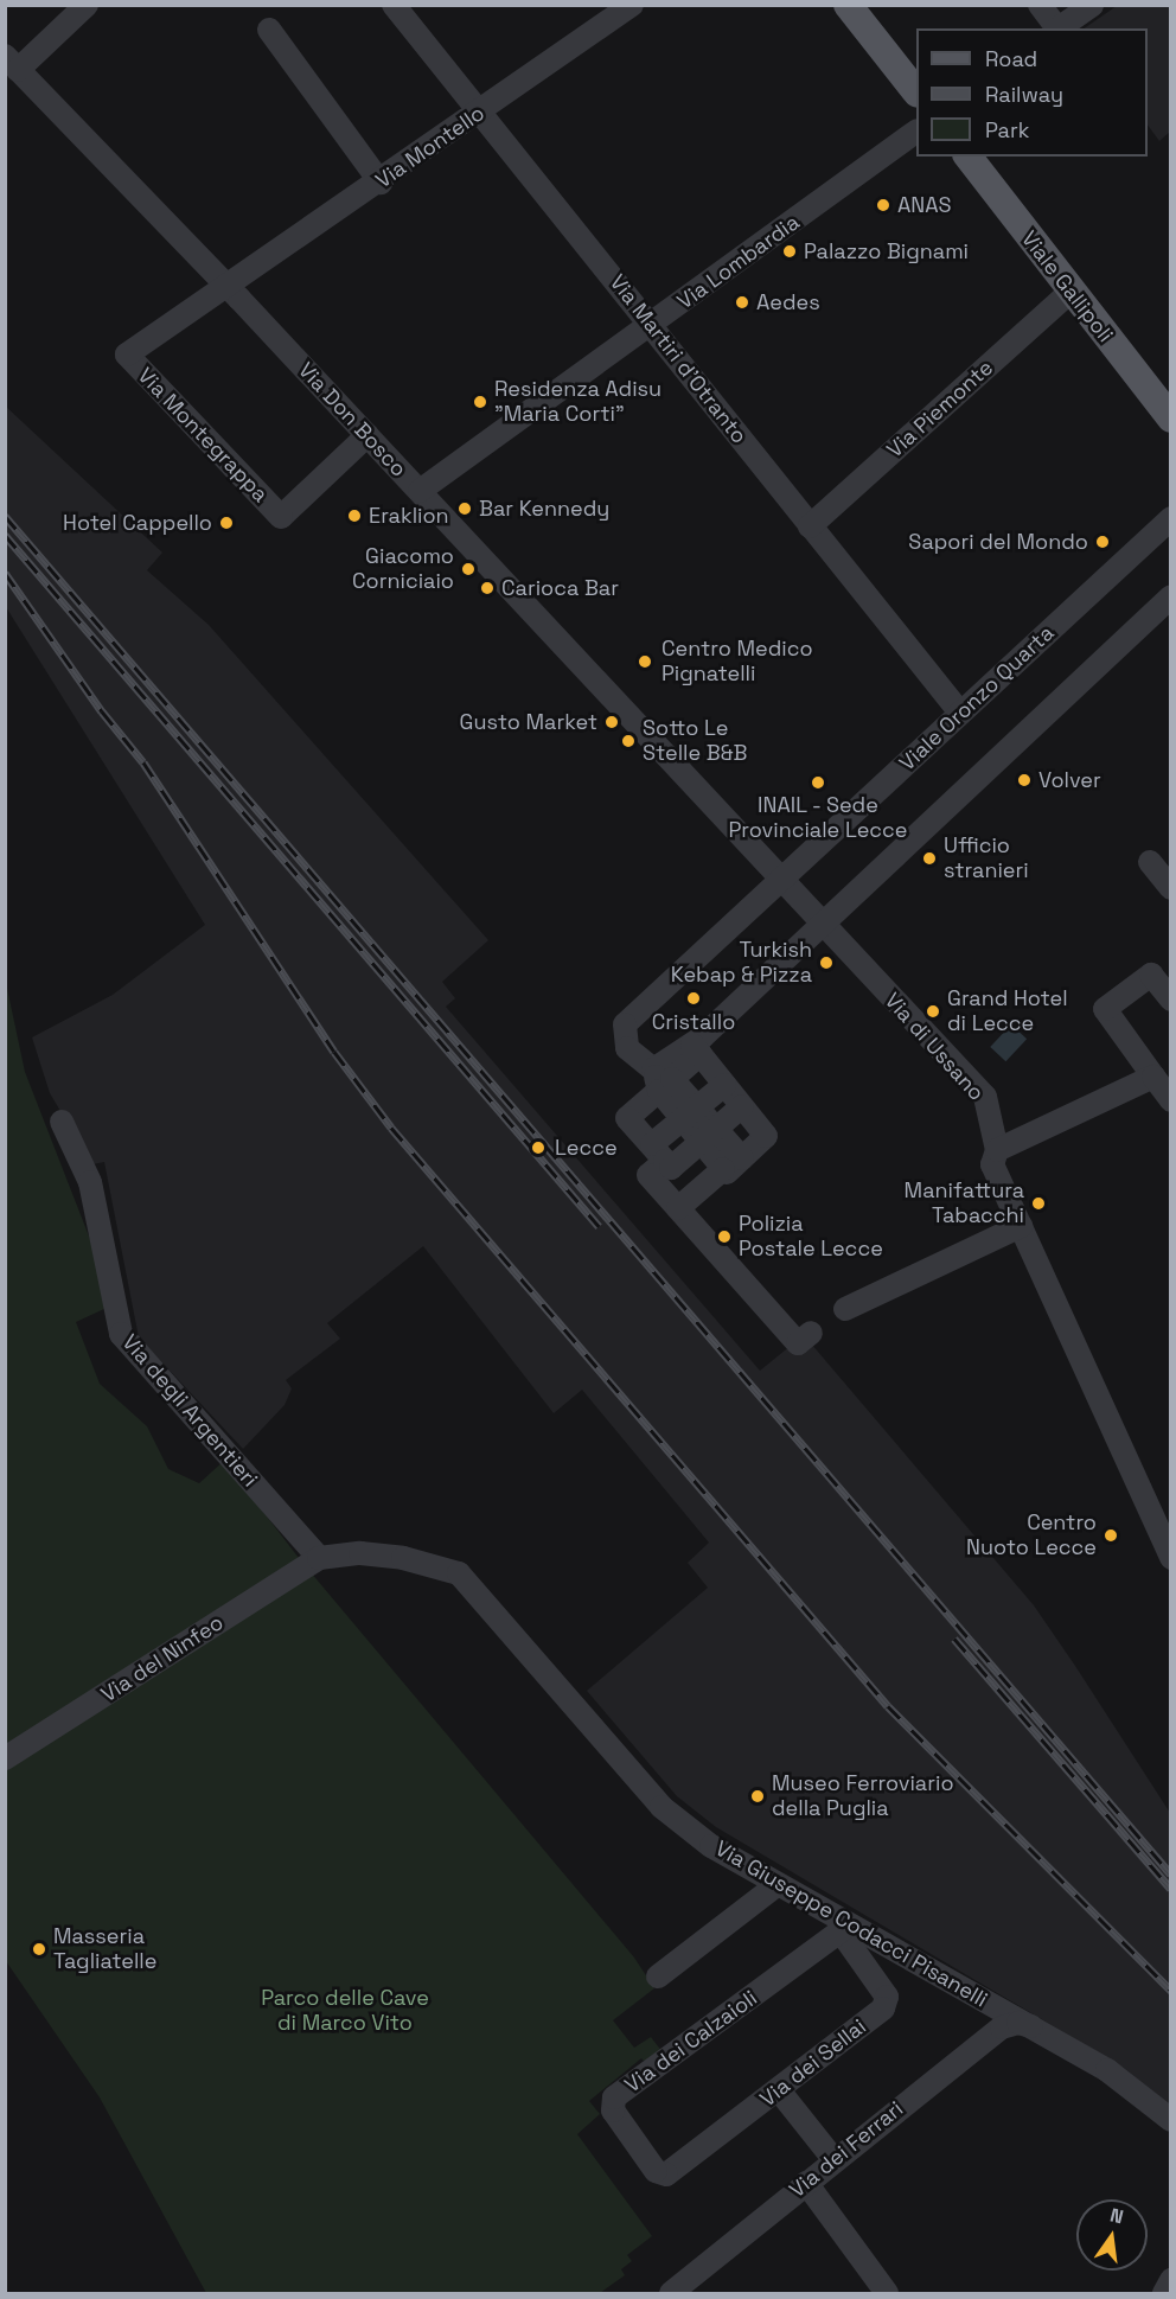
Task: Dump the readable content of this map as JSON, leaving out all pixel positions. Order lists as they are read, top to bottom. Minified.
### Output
{"streets":{"main road":["Viale Gallipoli"],"street":["Via Montello","Via Lombardia","Via Martiri d'Otranto","Via Piemonte","Via Don Bosco","Via Montegrappa","Viale Oronzo Quarta","Via di Ussano","Via degli Argentieri","Via del Ninfeo","Via Giuseppe Codacci Pisanelli","Via dei Calzaioli","Via dei Sellai","Via dei Ferrari"]},"crossings":[["Via Montello","Via Martiri d'Otranto"],["Via Montello","Via Don Bosco"],["Via Montello","Via Montegrappa"],["Via Lombardia","Via Martiri d'Otranto"],["Via Lombardia","Via Don Bosco"],["Viale Gallipoli","Via Piemonte"],["Via Martiri d'Otranto","Via Piemonte"],["Via Martiri d'Otranto","Viale Oronzo Quarta"],["Via Don Bosco","Via Montegrappa"],["Via Don Bosco","Viale Oronzo Quarta"],["Via degli Argentieri","Via del Ninfeo"],["Via degli Argentieri","Via Giuseppe Codacci Pisanelli"],["Via del Ninfeo","Via Giuseppe Codacci Pisanelli"],["Via Giuseppe Codacci Pisanelli","Via dei Calzaioli"],["Via Giuseppe Codacci Pisanelli","Via dei Sellai"],["Via Giuseppe Codacci Pisanelli","Via dei Ferrari"],["Via dei Calzaioli","Via dei Sellai"]],"parks":["Parco delle Cave di Marco Vito"],"places":["ANAS","Palazzo Bignami","Aedes","Residenza Adisu \"Maria Corti\"","Bar Kennedy","Eraklion","Hotel Cappello","Sapori del Mondo","Giacomo Corniciaio","Carioca Bar","Centro Medico Pignatelli","Gusto Market","Sotto Le Stelle B&B","Volver","INAIL - Sede Provinciale Lecce","Ufficio stranieri","Turkish Kebap & Pizza","Cristallo","Grand Hotel di Lecce","Lecce","Manifattura Tabacchi","Polizia Postale Lecce","Centro Nuoto Lecce","Museo Ferroviario della Puglia","Masseria Tagliatelle"],"legend":["Road","Railway","Park"],"north":"top"}
